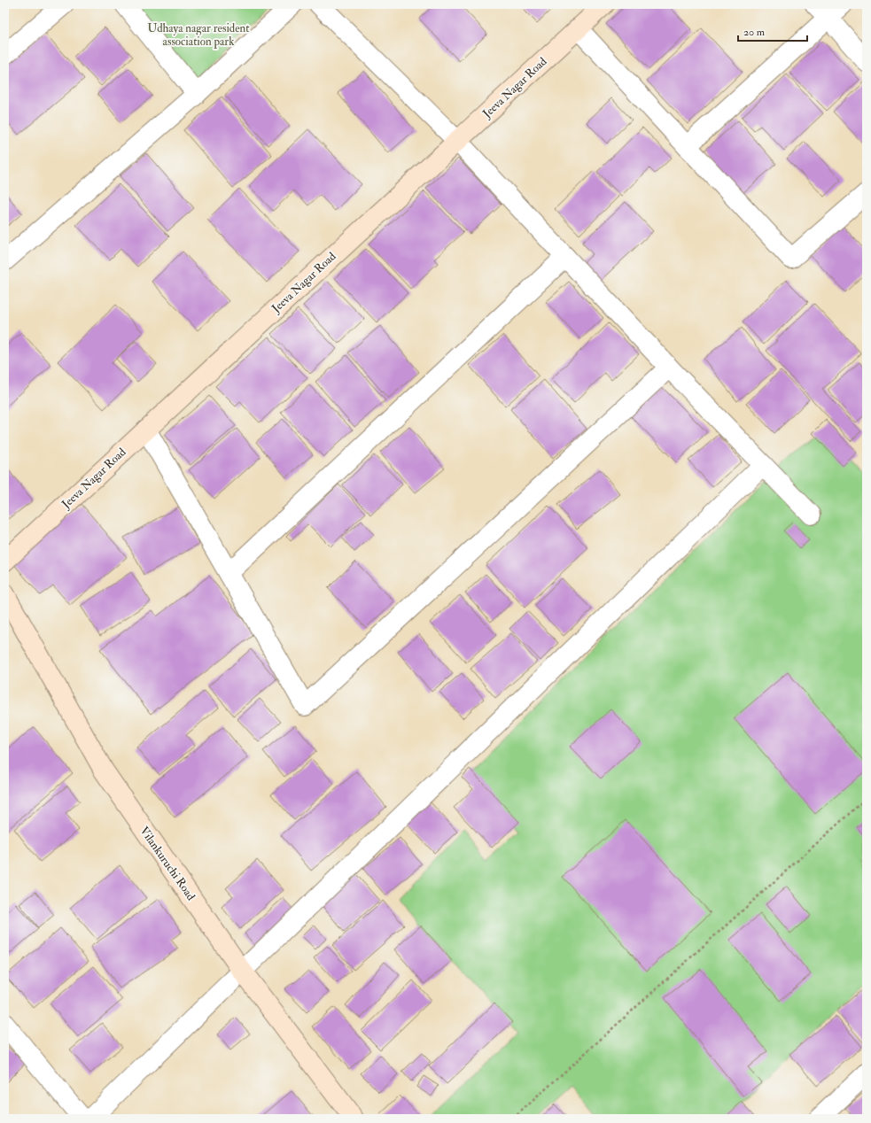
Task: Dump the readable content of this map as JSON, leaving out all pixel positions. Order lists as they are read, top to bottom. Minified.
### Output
{"streets":{"street":["Jeeva Nagar Road","Vilankuruchi Road"]},"parks":["Udhaya nagar resident association park"],"scale_bar":"20 m"}
